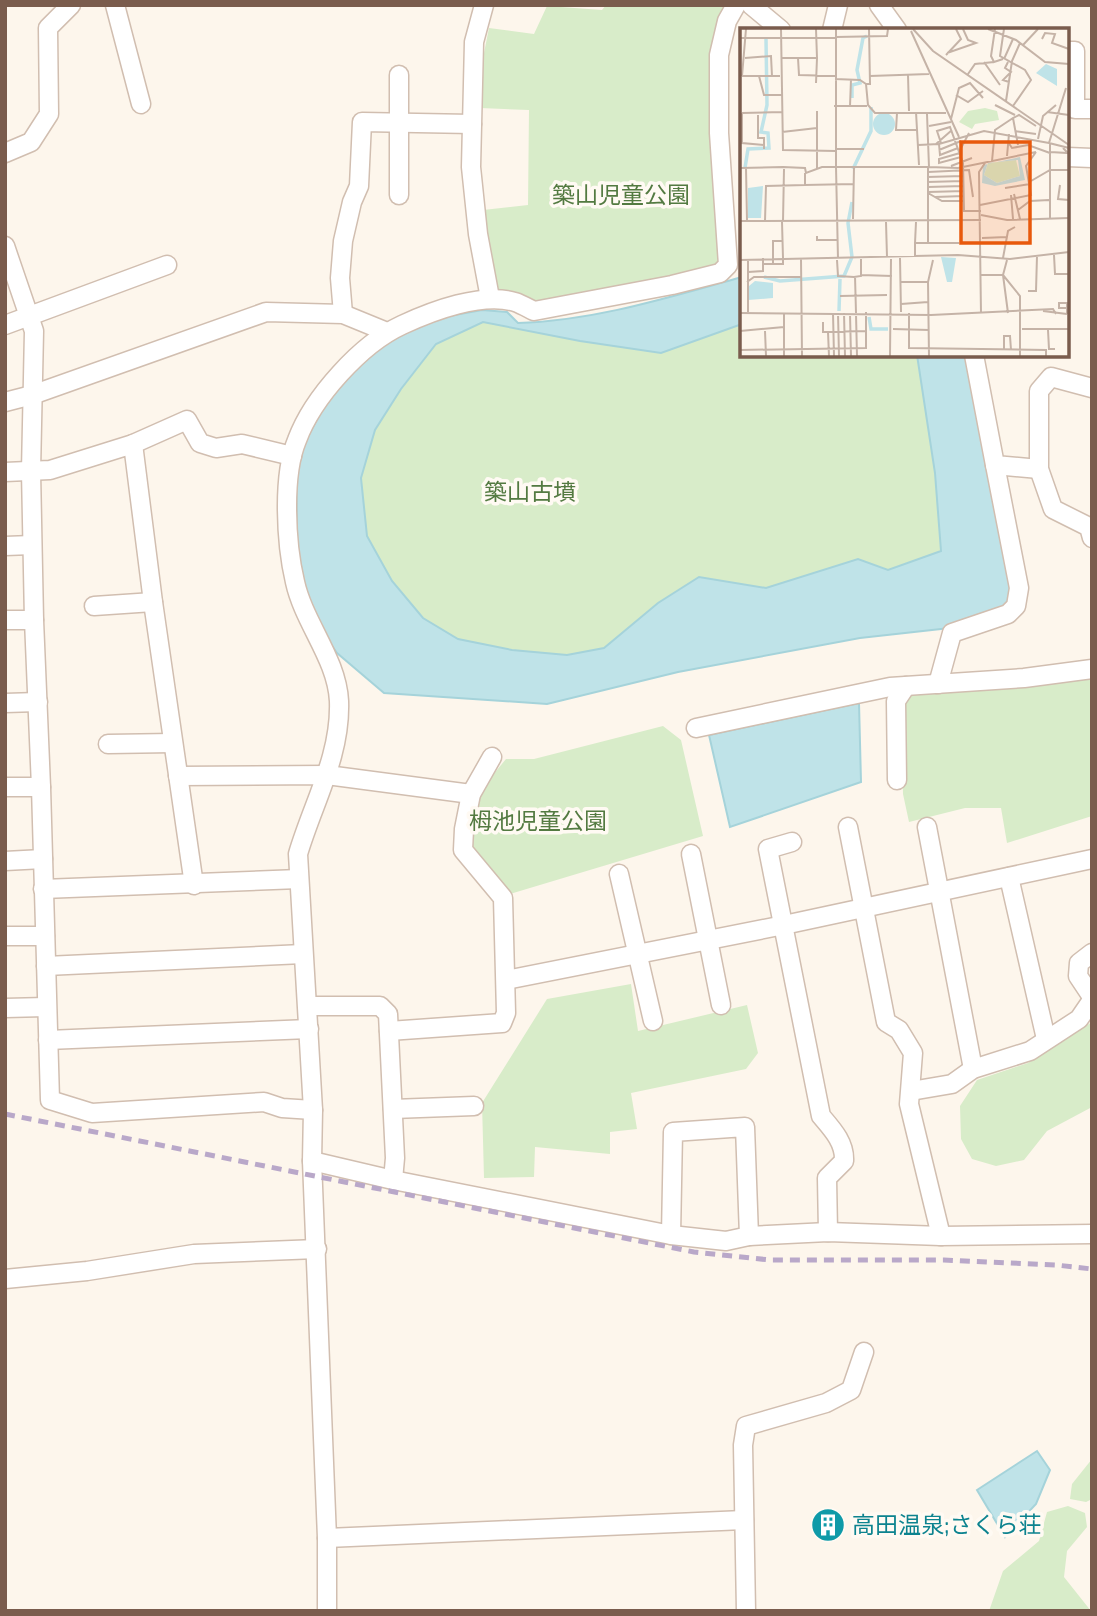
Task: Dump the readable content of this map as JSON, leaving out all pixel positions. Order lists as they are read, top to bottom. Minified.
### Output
{"parks":["築山児童公園","築山古墳","栂池児童公園"],"places":{"building":["高田温泉;さくら荘"]}}
